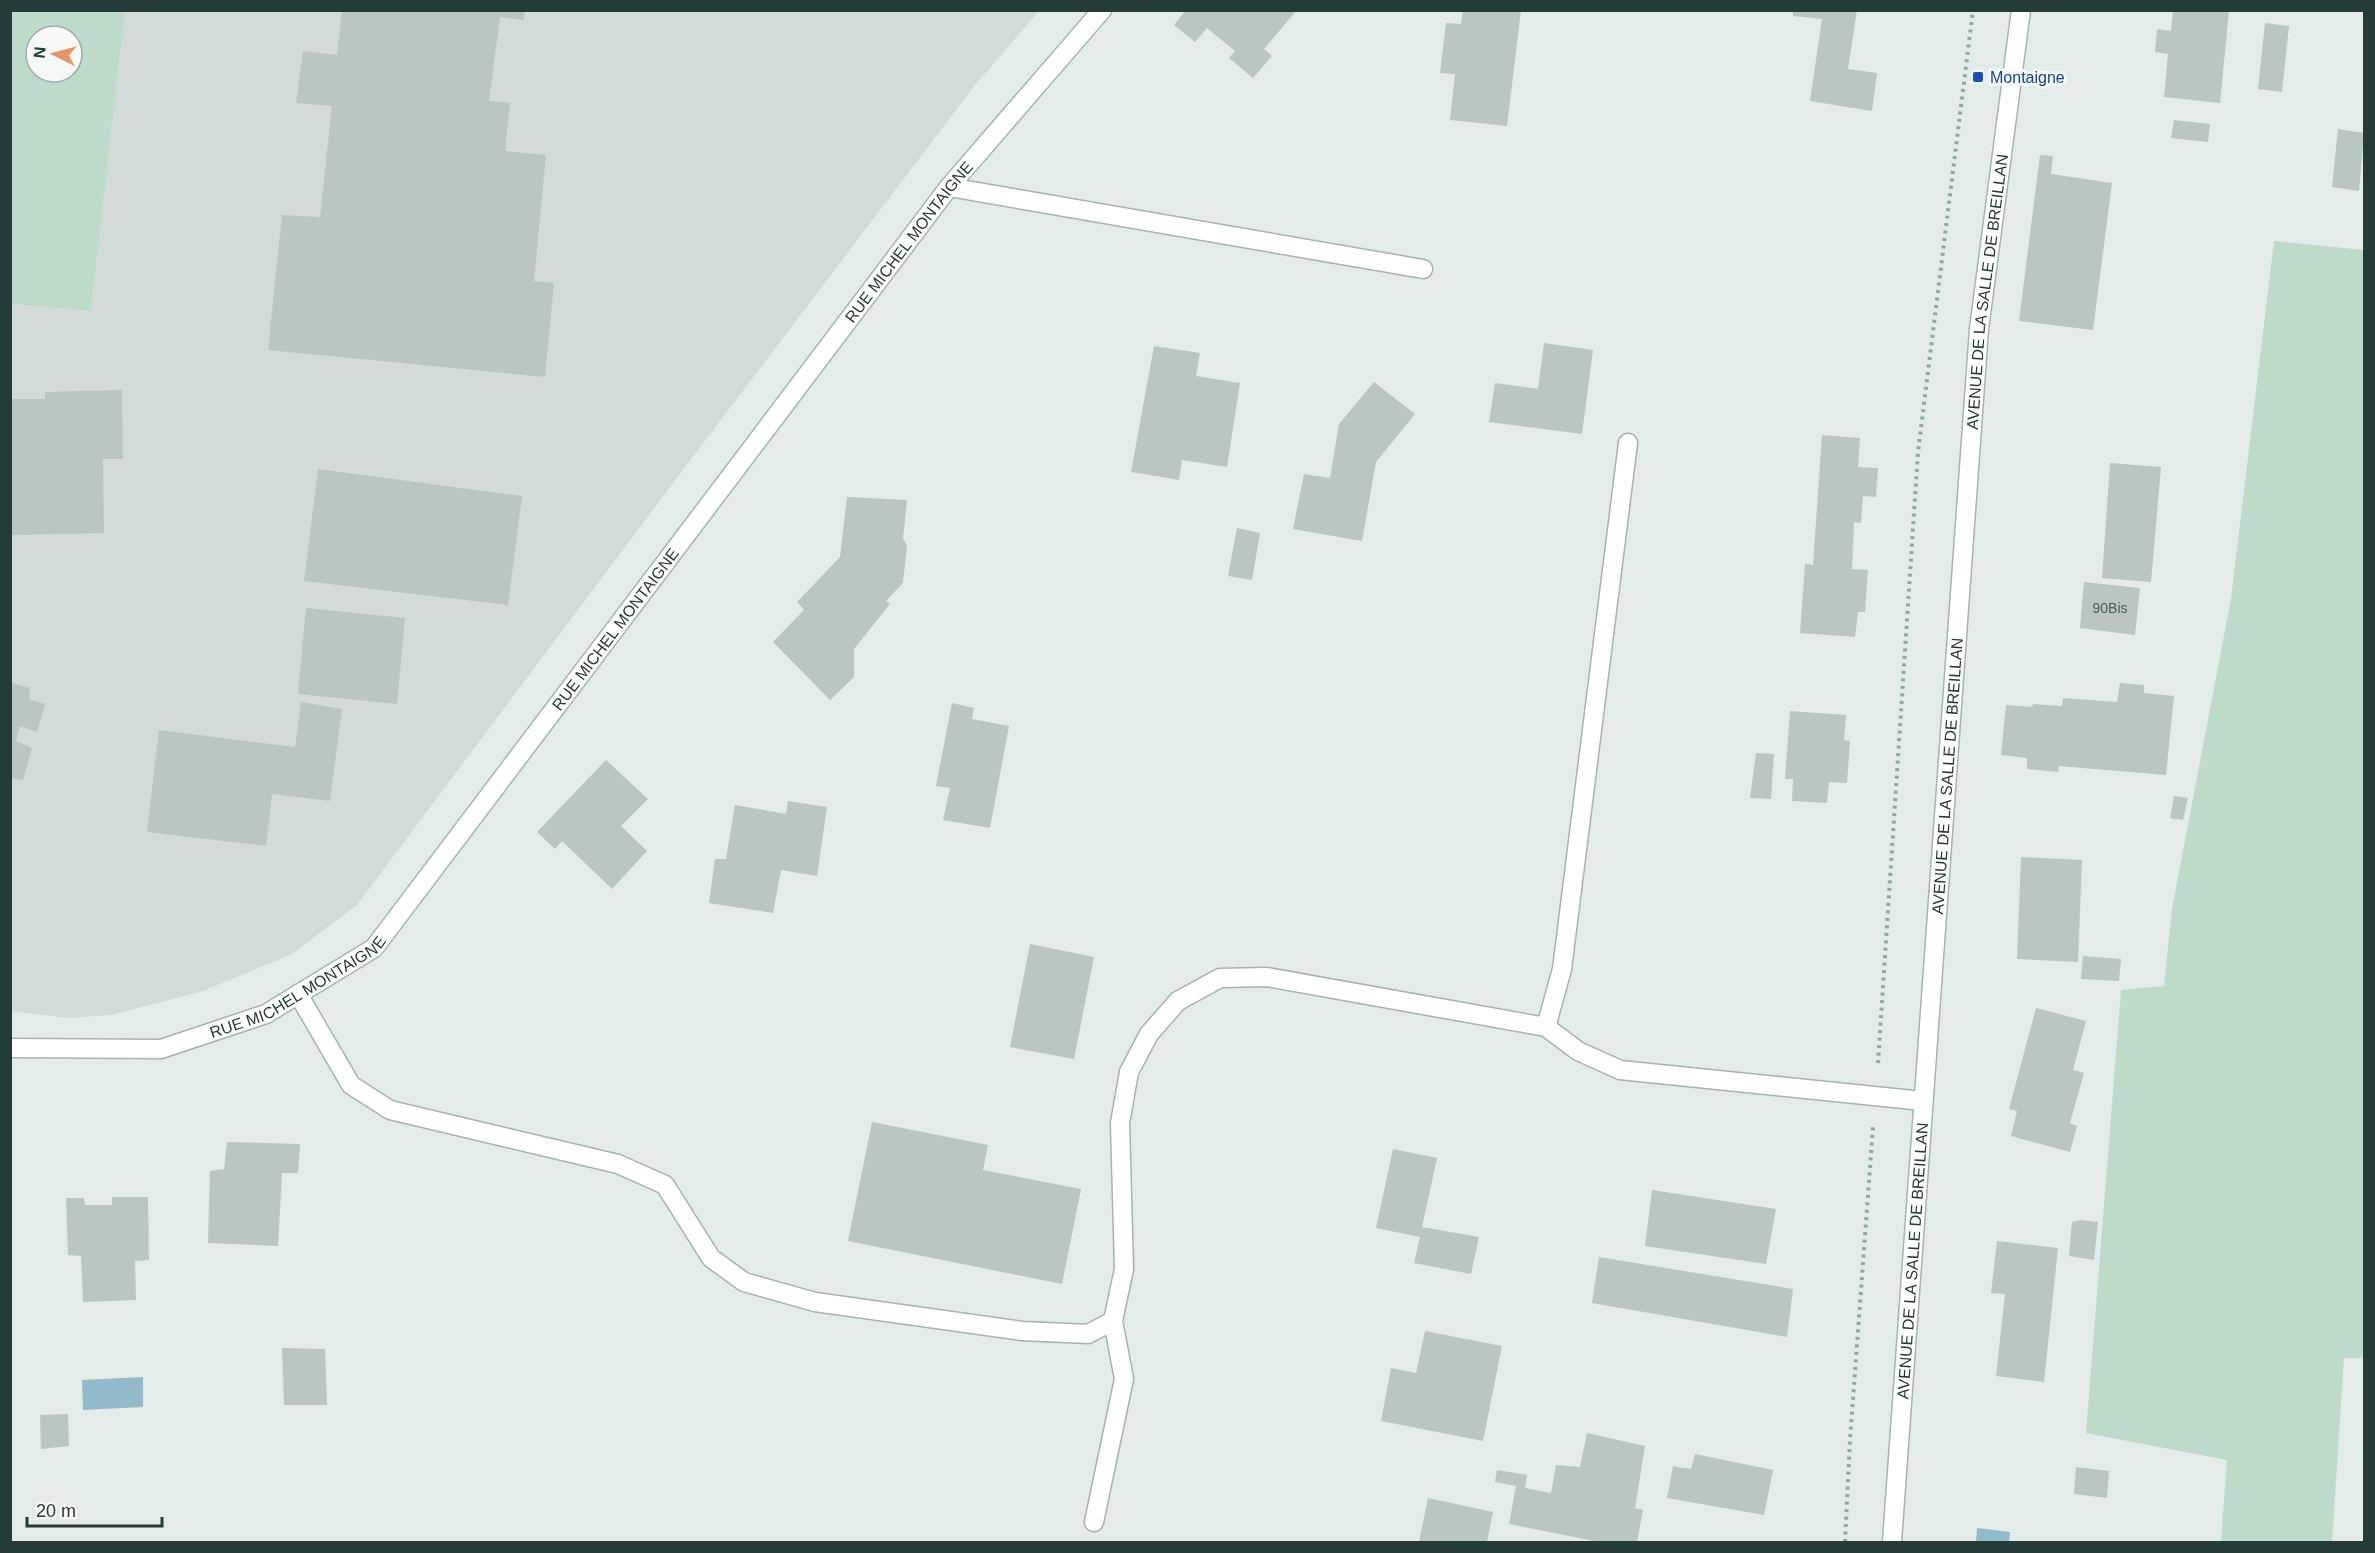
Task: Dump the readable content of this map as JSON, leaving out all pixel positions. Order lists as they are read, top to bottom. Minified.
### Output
{"streets":{"street":["RUE MICHEL MONTAIGNE","AVENUE DE LA SALLE DE BREILLAN"]},"places":{"transit":["Montaigne"]},"house_numbers":["90Bis"],"scale_bar":"20 m","north":"left"}
